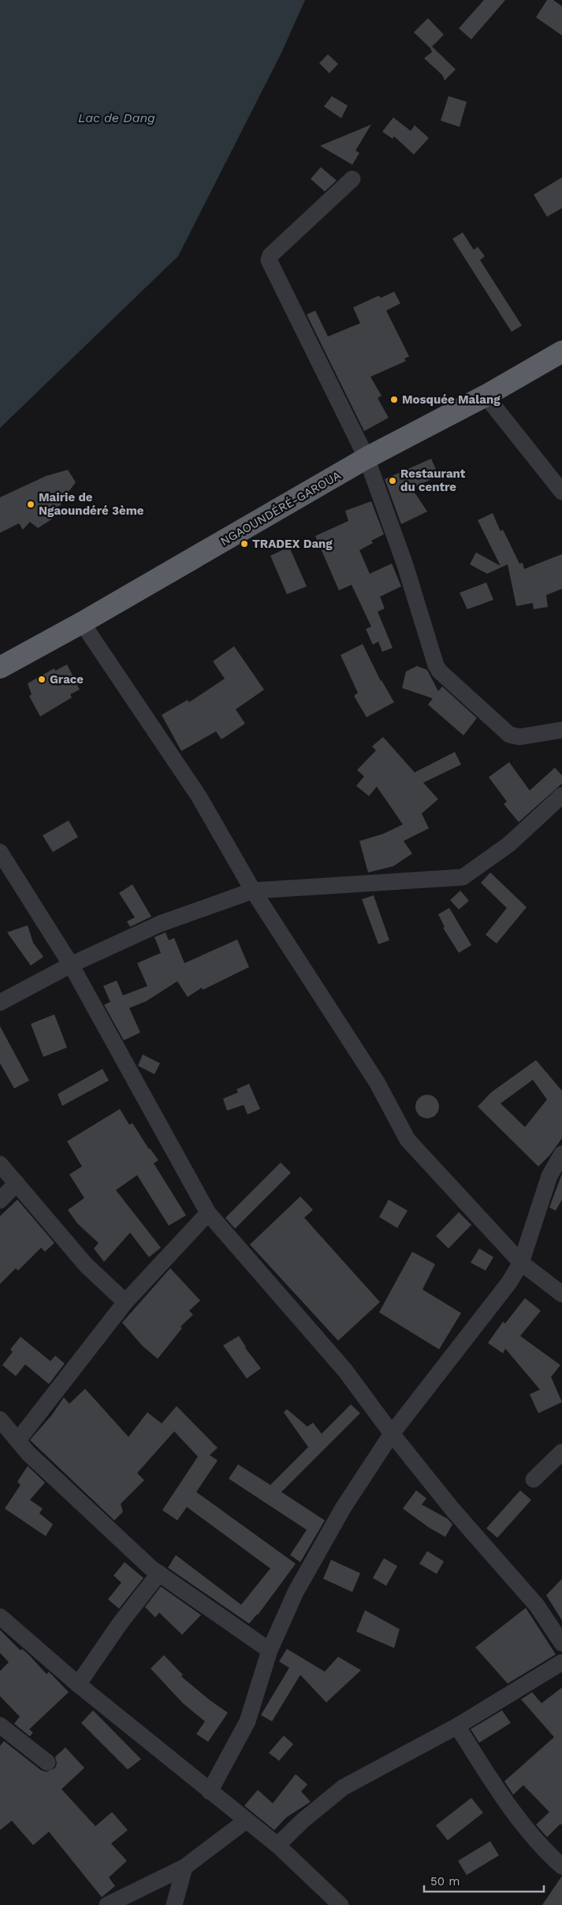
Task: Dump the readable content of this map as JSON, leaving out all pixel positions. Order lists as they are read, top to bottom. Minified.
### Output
{"streets":{"highway":["NGAOUNDÉRÉ-GAROUA"]},"water":["Lac de Dang"],"places":["Mosquée Malang","Restaurant du centre","Mairie de Ngaoundéré 3ème","TRADEX Dang","Grace"],"scale_bar":"50 m"}
